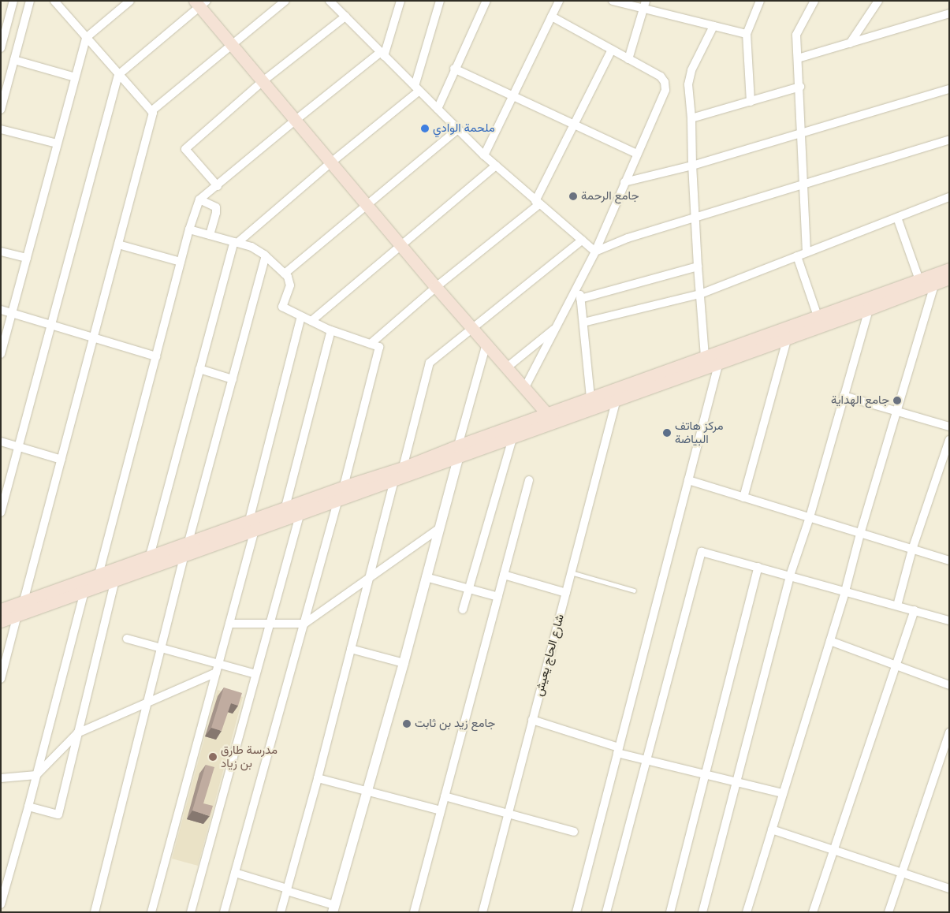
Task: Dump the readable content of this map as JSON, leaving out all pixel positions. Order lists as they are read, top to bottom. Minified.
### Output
{"streets":{"street":["شارع الحاج يعيش"]},"places":["ملحمة الوادي","جامع الرحمة","جامع الهداية","مركز هاتف البياضة","جامع زيد بن ثابت","مدرسة طارق بن زياد"]}
